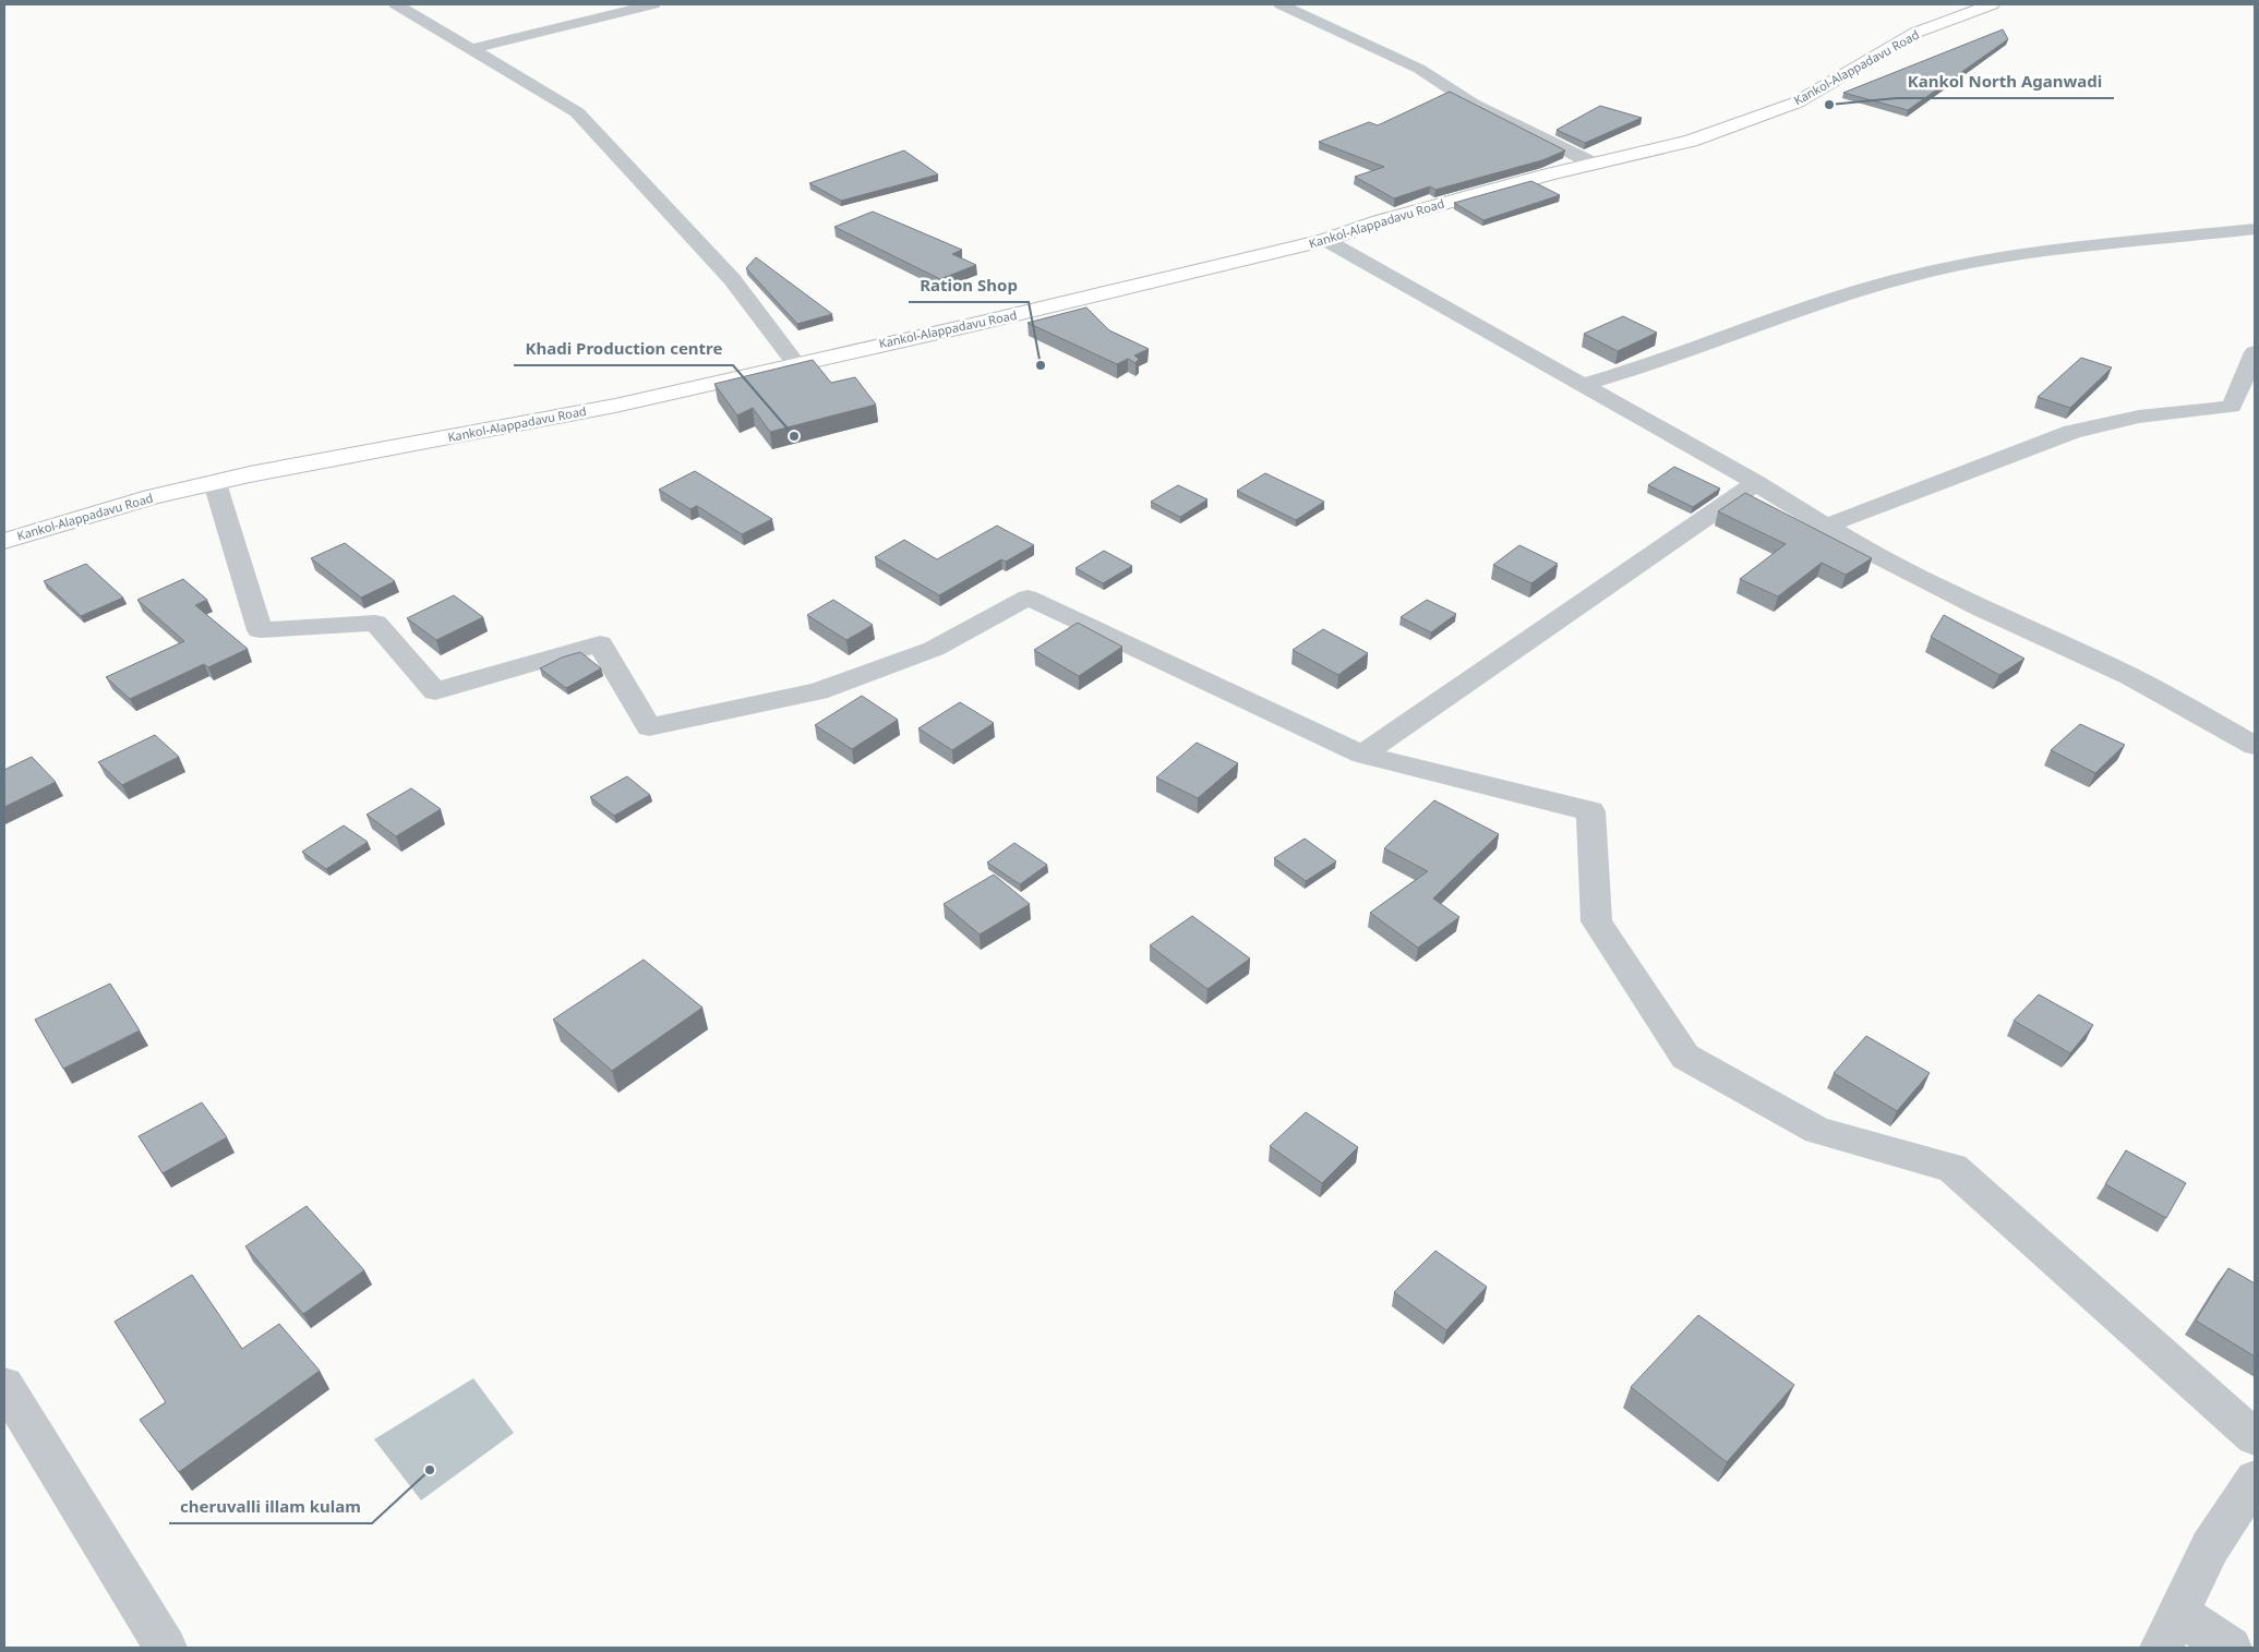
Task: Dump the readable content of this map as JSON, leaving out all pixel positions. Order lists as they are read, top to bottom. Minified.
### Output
{"streets":{"main road":["Kankol-Alappadavu Road"]},"places":["Kankol North Aganwadi","Ration Shop","Khadi Production centre","cheruvalli illam kulam"]}
